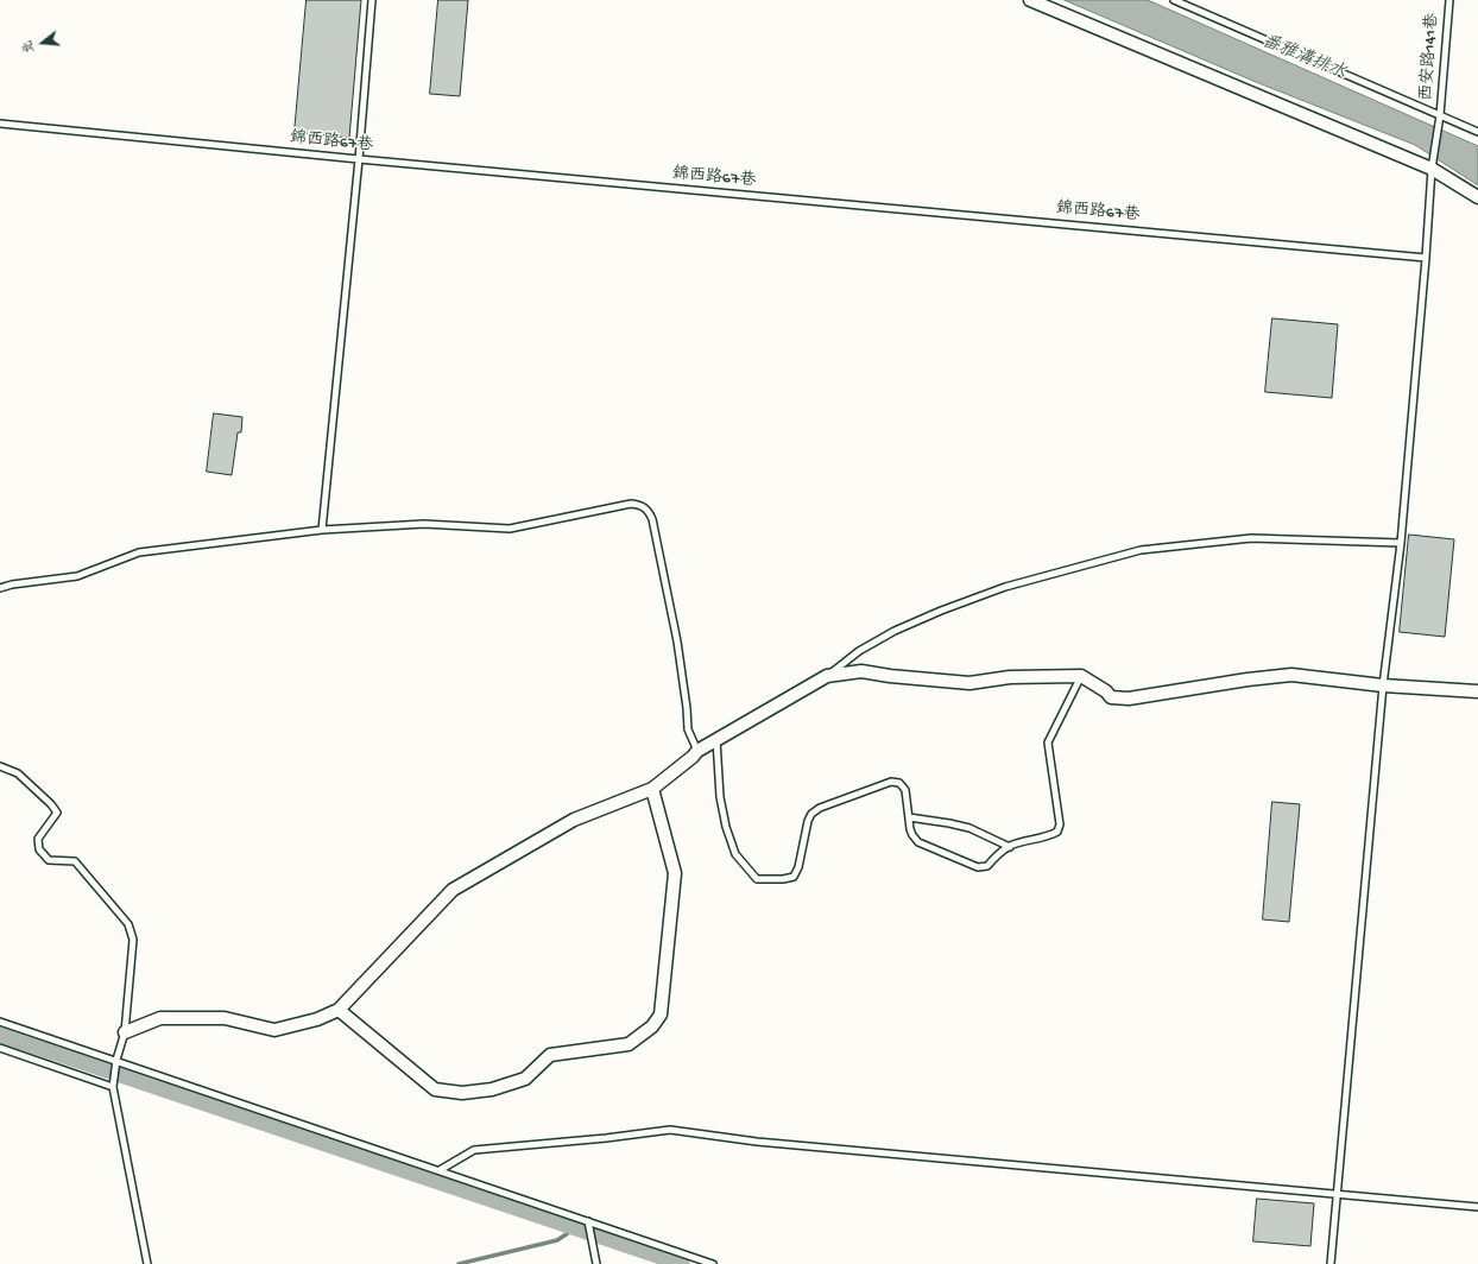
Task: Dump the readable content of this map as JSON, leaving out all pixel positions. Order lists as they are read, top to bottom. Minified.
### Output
{"streets":{"lane":["西安路141巷","錦西路67巷"]},"crossings":[["西安路141巷","錦西路67巷"]],"water":["番雅溝排水"],"north":"left"}
